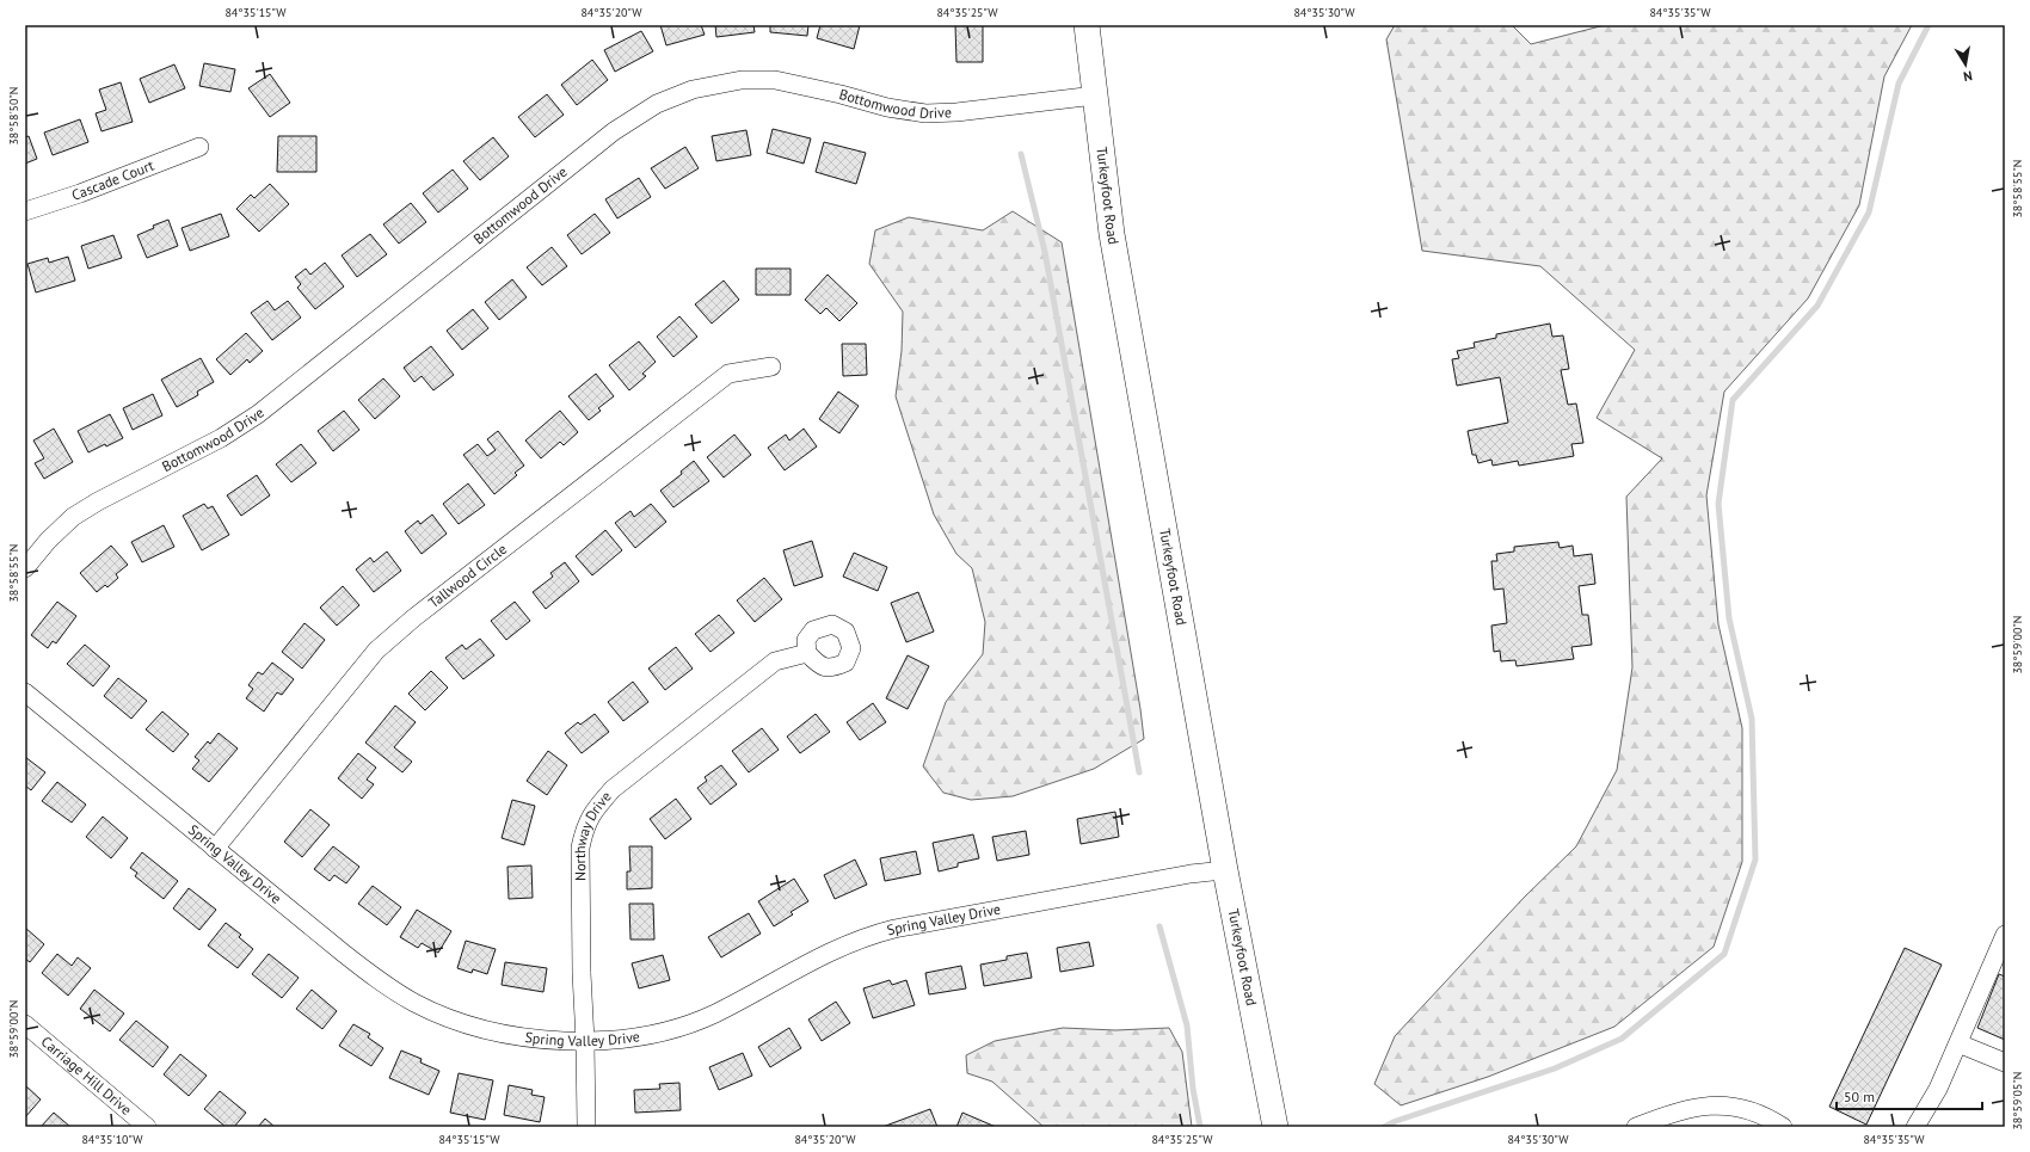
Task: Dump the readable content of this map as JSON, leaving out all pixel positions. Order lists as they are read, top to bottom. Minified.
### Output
{"streets":{"main road":["Turkeyfoot Road"],"street":["Bottomwood Drive","Cascade Court","Tallwood Circle","Northway Drive","Spring Valley Drive","Carriage Hill Drive"]},"crossings":[["Bottomwood Drive","Turkeyfoot Road"],["Turkeyfoot Road","Spring Valley Drive"],["Tallwood Circle","Spring Valley Drive"],["Northway Drive","Spring Valley Drive"]],"scale_bar":"50 m","north":"bottom","coordinates":["84°35'15\"W","84°35'20\"W","84°35'25\"W","84°35'30\"W","84°35'35\"W","38°58'50\"N","38°58'55\"N","38°59'00\"N","38°59'05\"N","84°35'10\"W"]}
